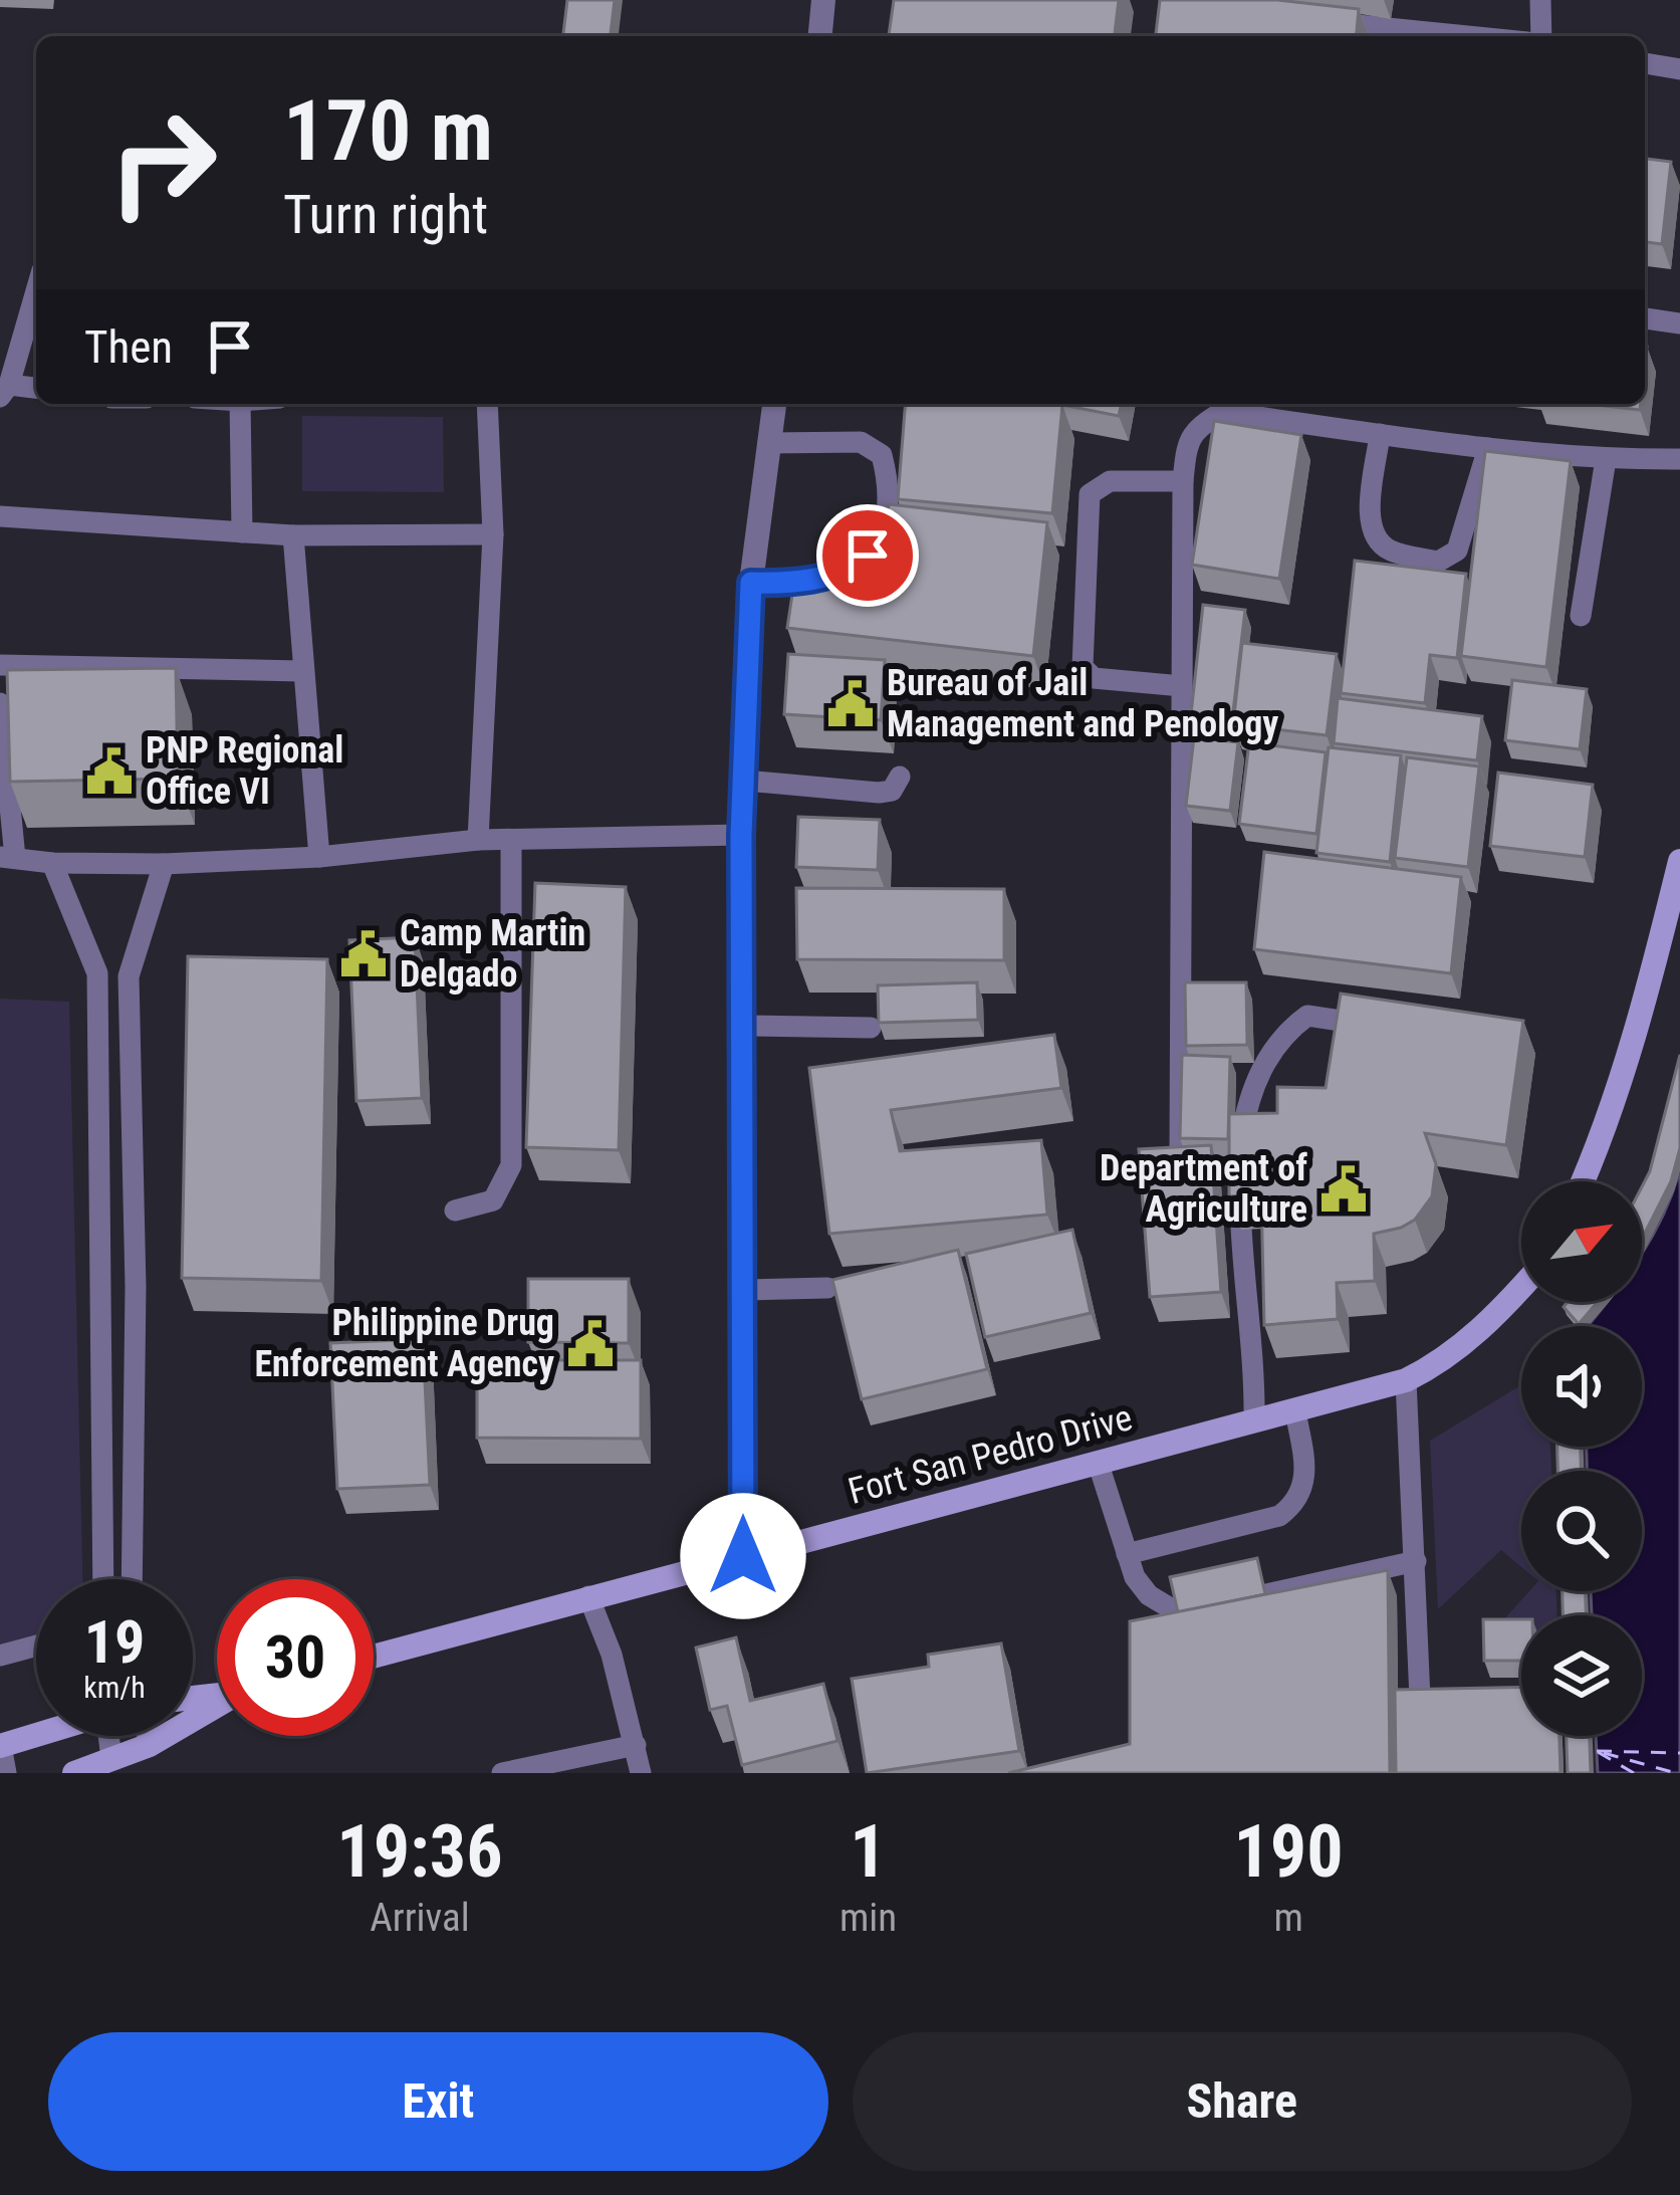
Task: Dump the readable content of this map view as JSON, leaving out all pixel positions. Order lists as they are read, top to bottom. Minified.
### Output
{"streets":{"main road":["Fort San Pedro Drive"]},"places":{"public building":["Bureau of Jail Management and Penology","PNP Regional Office VI","Camp Martin Delgado","Department of Agriculture","Philippine Drug Enforcement Agency"]},"north":"top right","page":{"turn":["170 m","Turn right"],"then":"Then","speed":"19 km/h","limit":"30","eta":["19:36","Arrival","1","min","190","m"],"buttons":["Exit","Share"]}}
